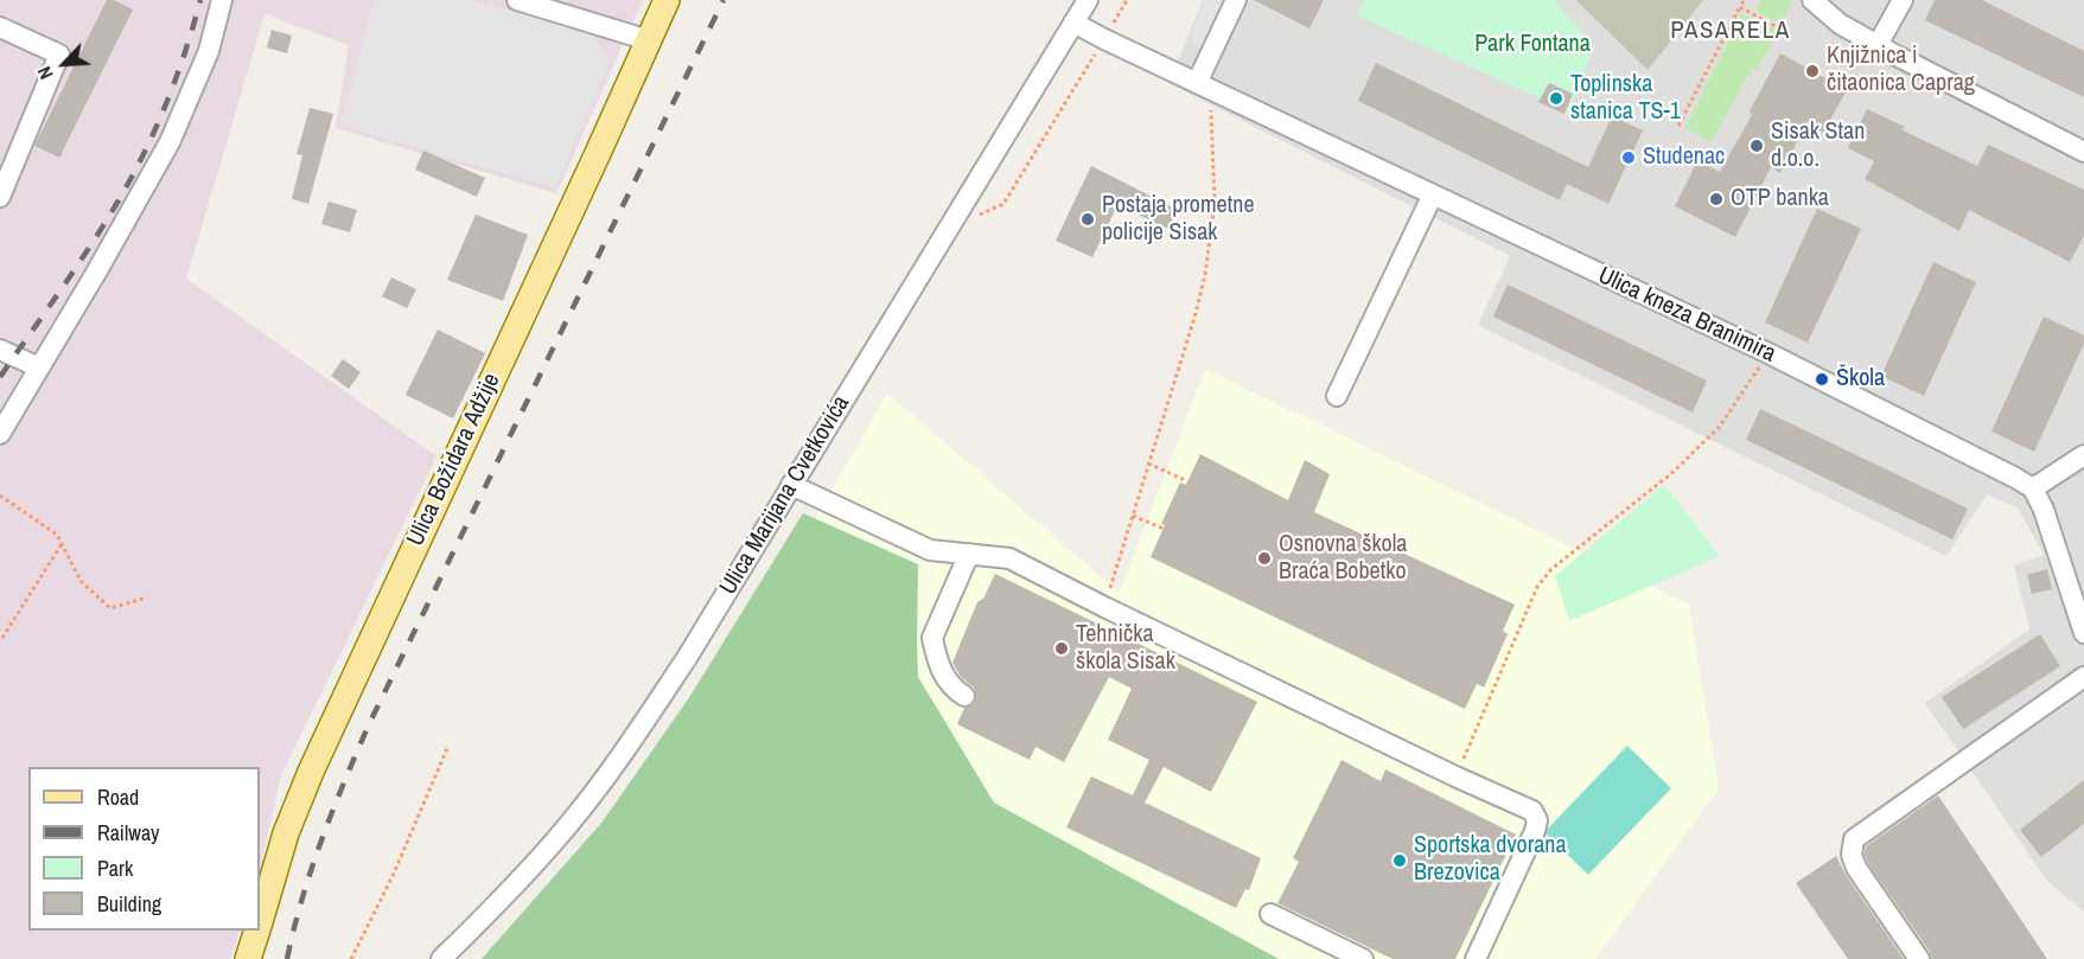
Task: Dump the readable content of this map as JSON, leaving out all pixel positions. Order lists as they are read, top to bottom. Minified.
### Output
{"streets":{"main road":["Ulica Božidara Adžije"],"street":["Ulica kneza Branimira","Ulica Marijana Cvetkovića"]},"crossings":[["Ulica kneza Branimira","Ulica Marijana Cvetkovića"]],"districts":["PASARELA"],"parks":["Park Fontana"],"places":["Knjižnica i čitaonica Caprag","Toplinska stanica TS-1","Sisak Stan d.o.o.","Studenac","OTP banka","Postaja prometne policije Sisak","Škola","Osnovna škola Braća Bobetko","Tehnička škola Sisak","Sportska dvorana Brezovica"],"legend":["Road","Railway","Park","Building"],"north":"bottom left"}
